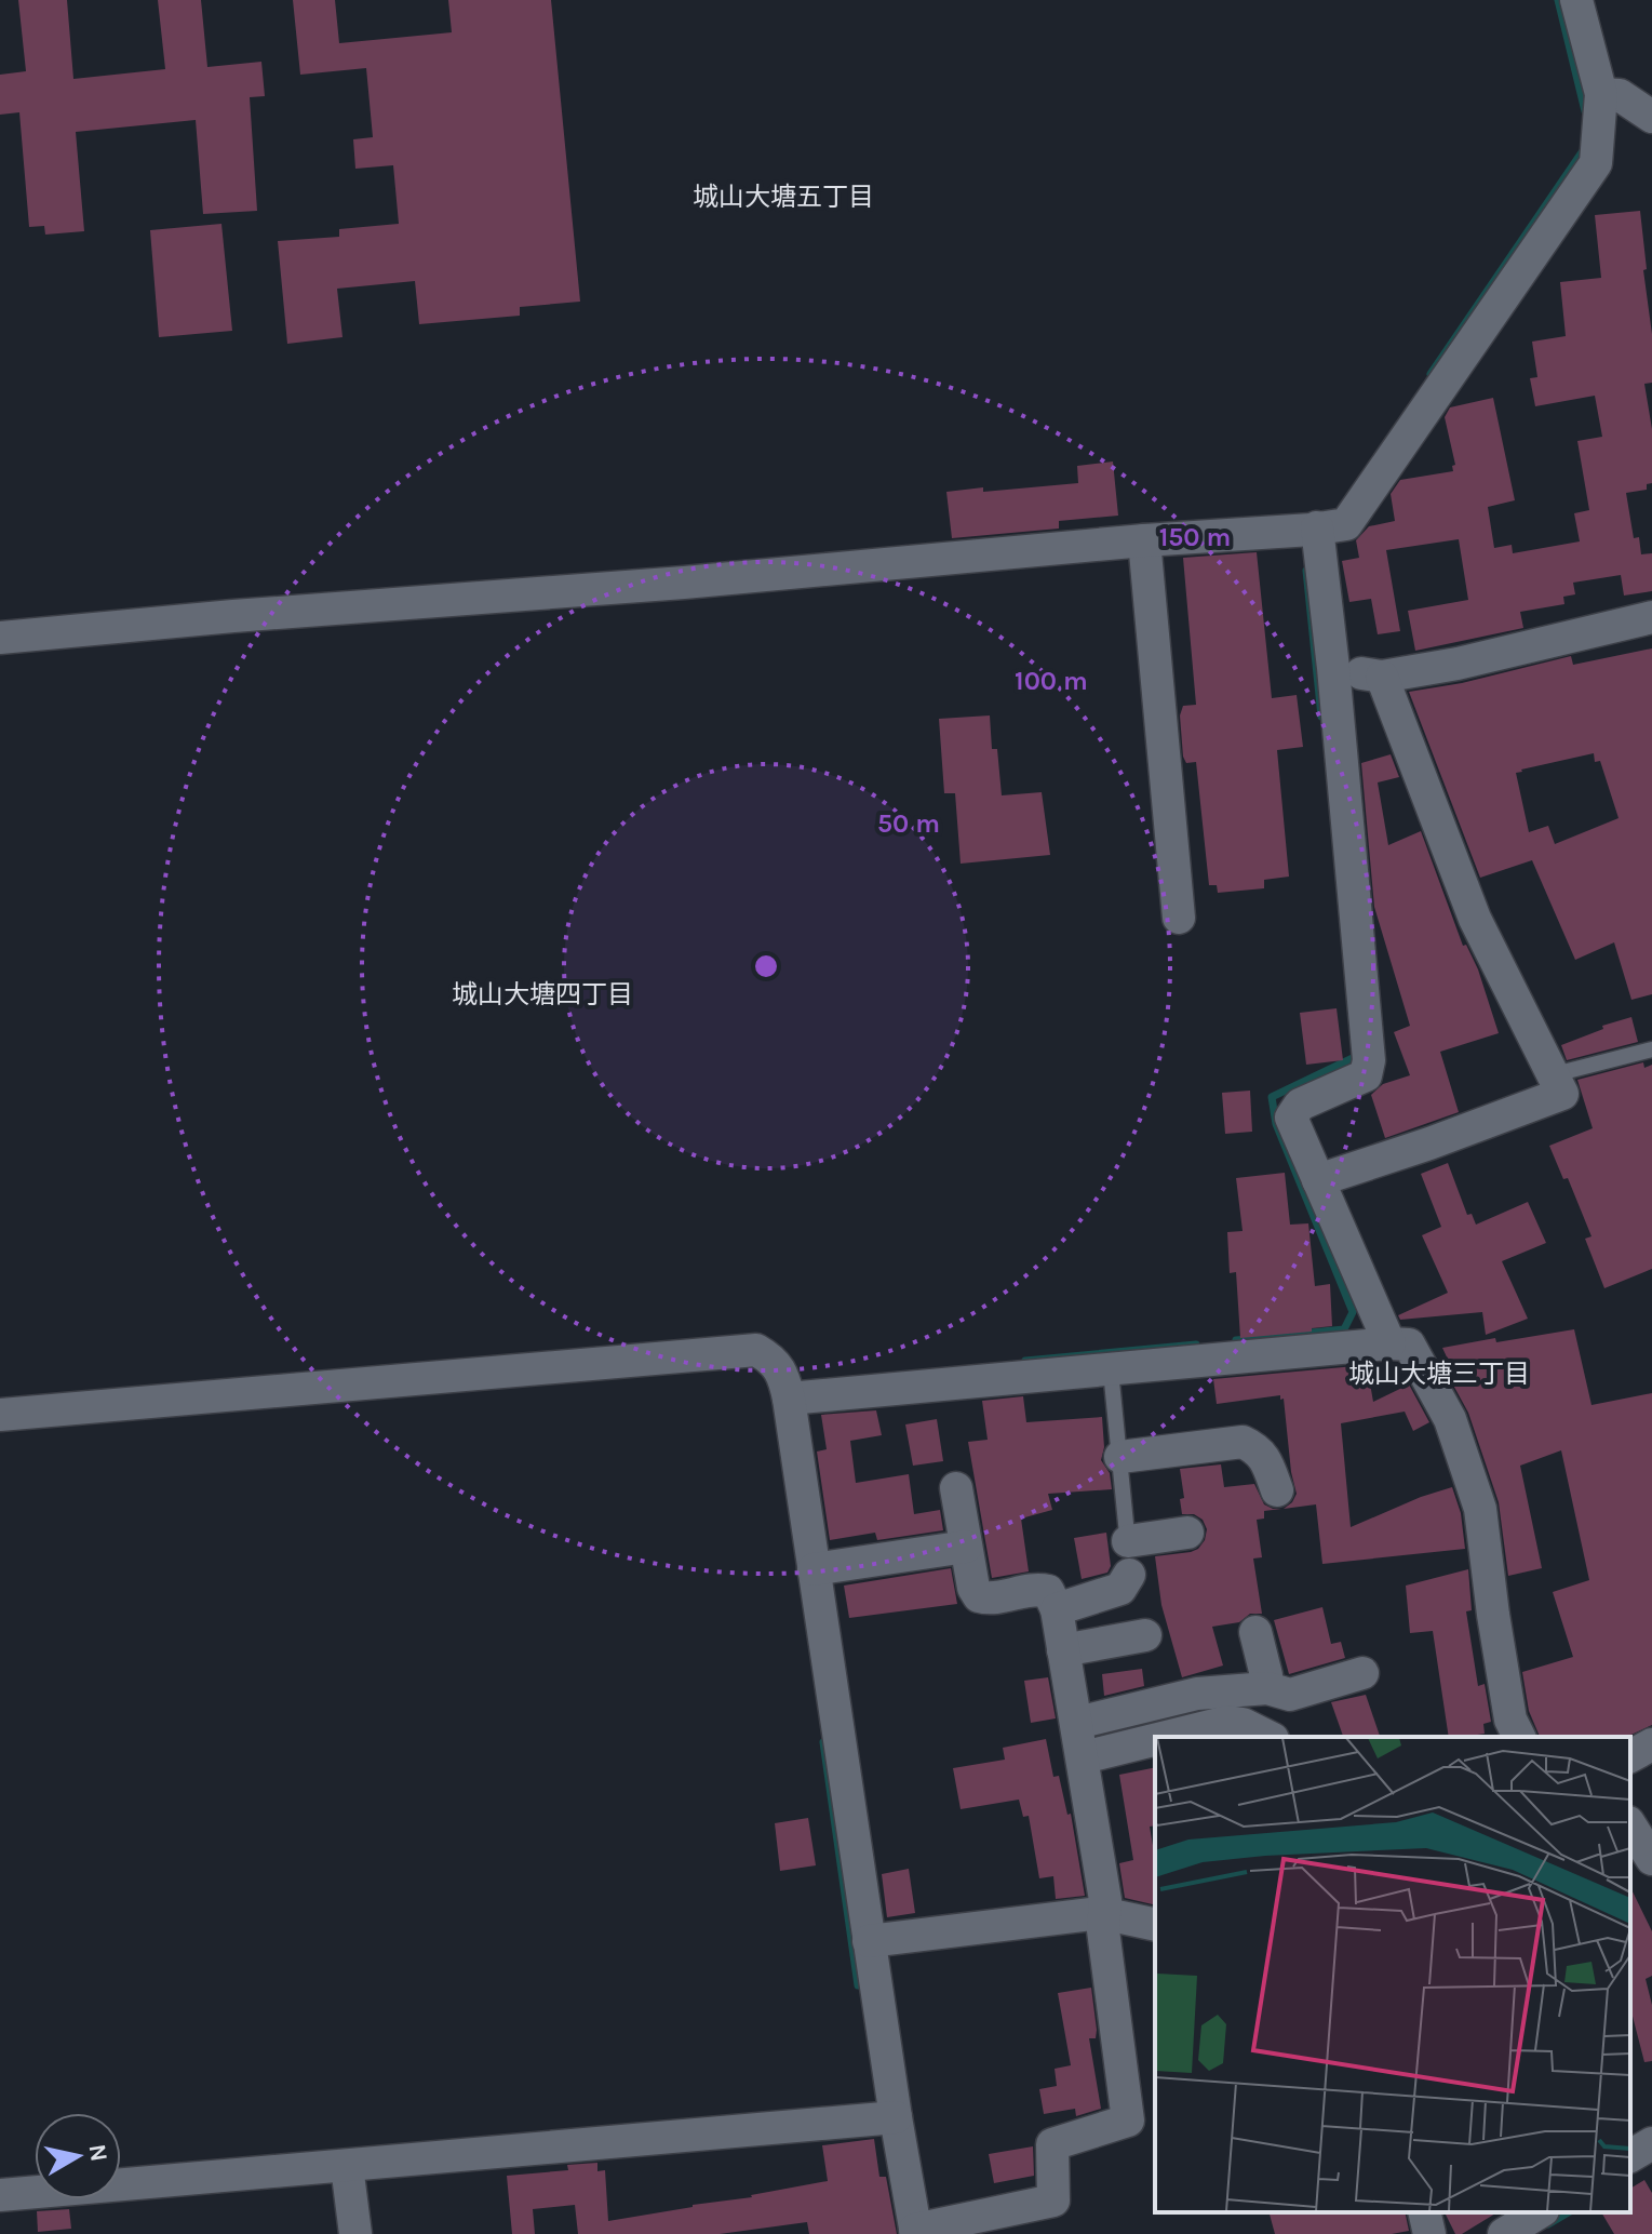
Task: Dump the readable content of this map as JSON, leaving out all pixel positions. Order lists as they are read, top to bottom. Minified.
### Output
{"districts":["城山大塘五丁目","城山大塘四丁目","城山大塘三丁目"],"north":"right","rings":["150 m","100 m","50 m"]}
